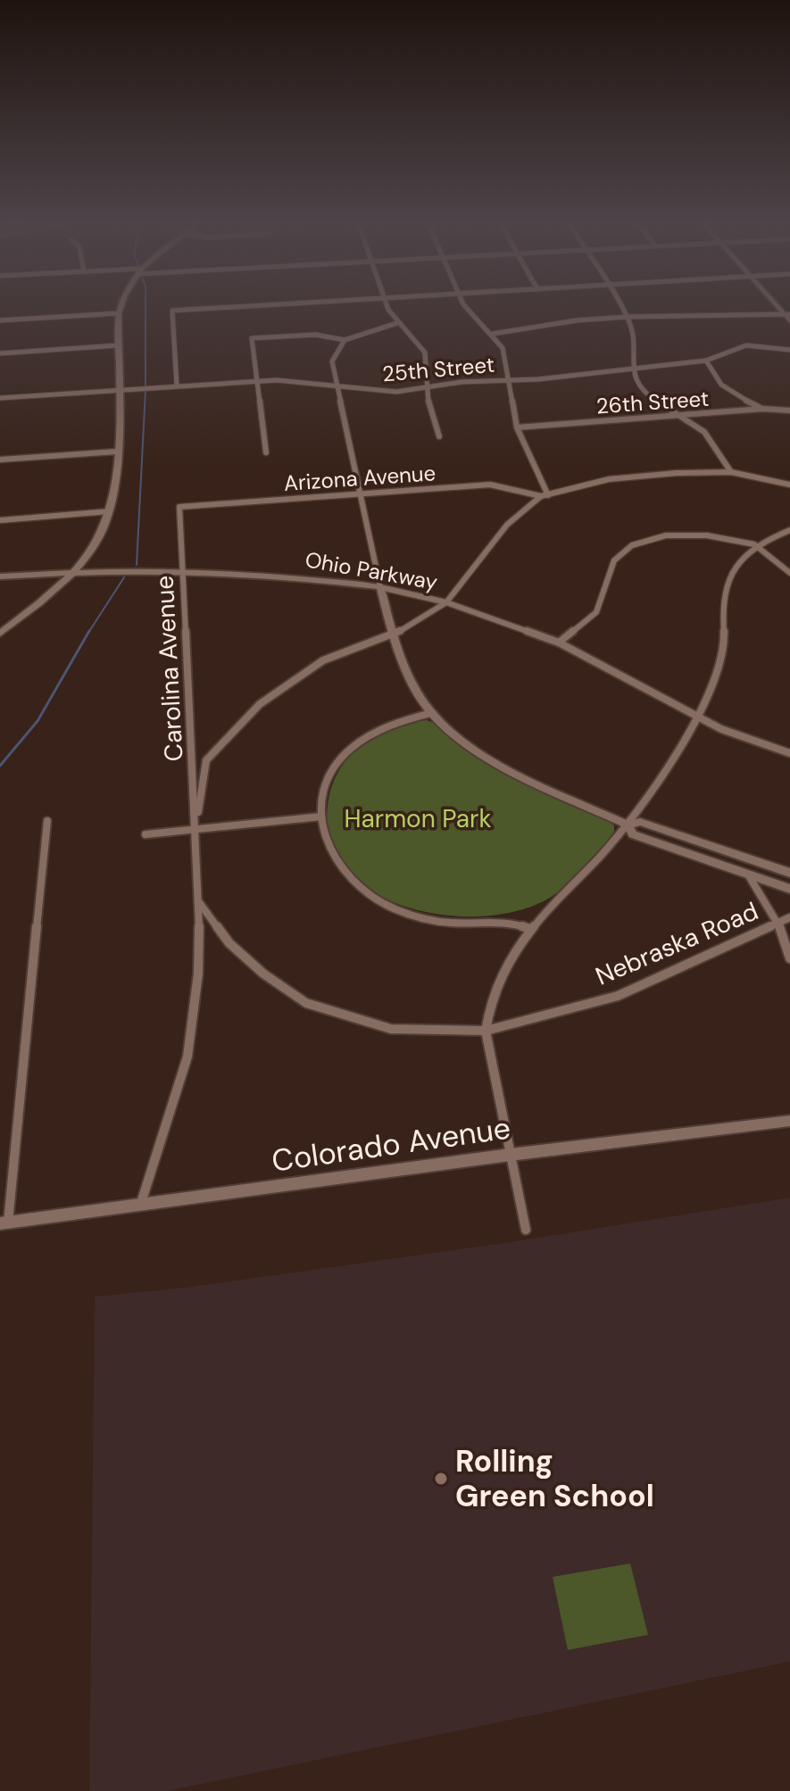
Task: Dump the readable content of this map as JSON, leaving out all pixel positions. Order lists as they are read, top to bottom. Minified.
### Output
{"streets":{"street":["25th Street","26th Street","Arizona Avenue","Ohio Parkway","Carolina Avenue","Nebraska Road","Colorado Avenue"]},"crossings":[["Arizona Avenue","Carolina Avenue"],["Ohio Parkway","Carolina Avenue"],["Carolina Avenue","Nebraska Road"],["Carolina Avenue","Colorado Avenue"]],"parks":["Harmon Park"],"places":["Rolling Green School"]}
